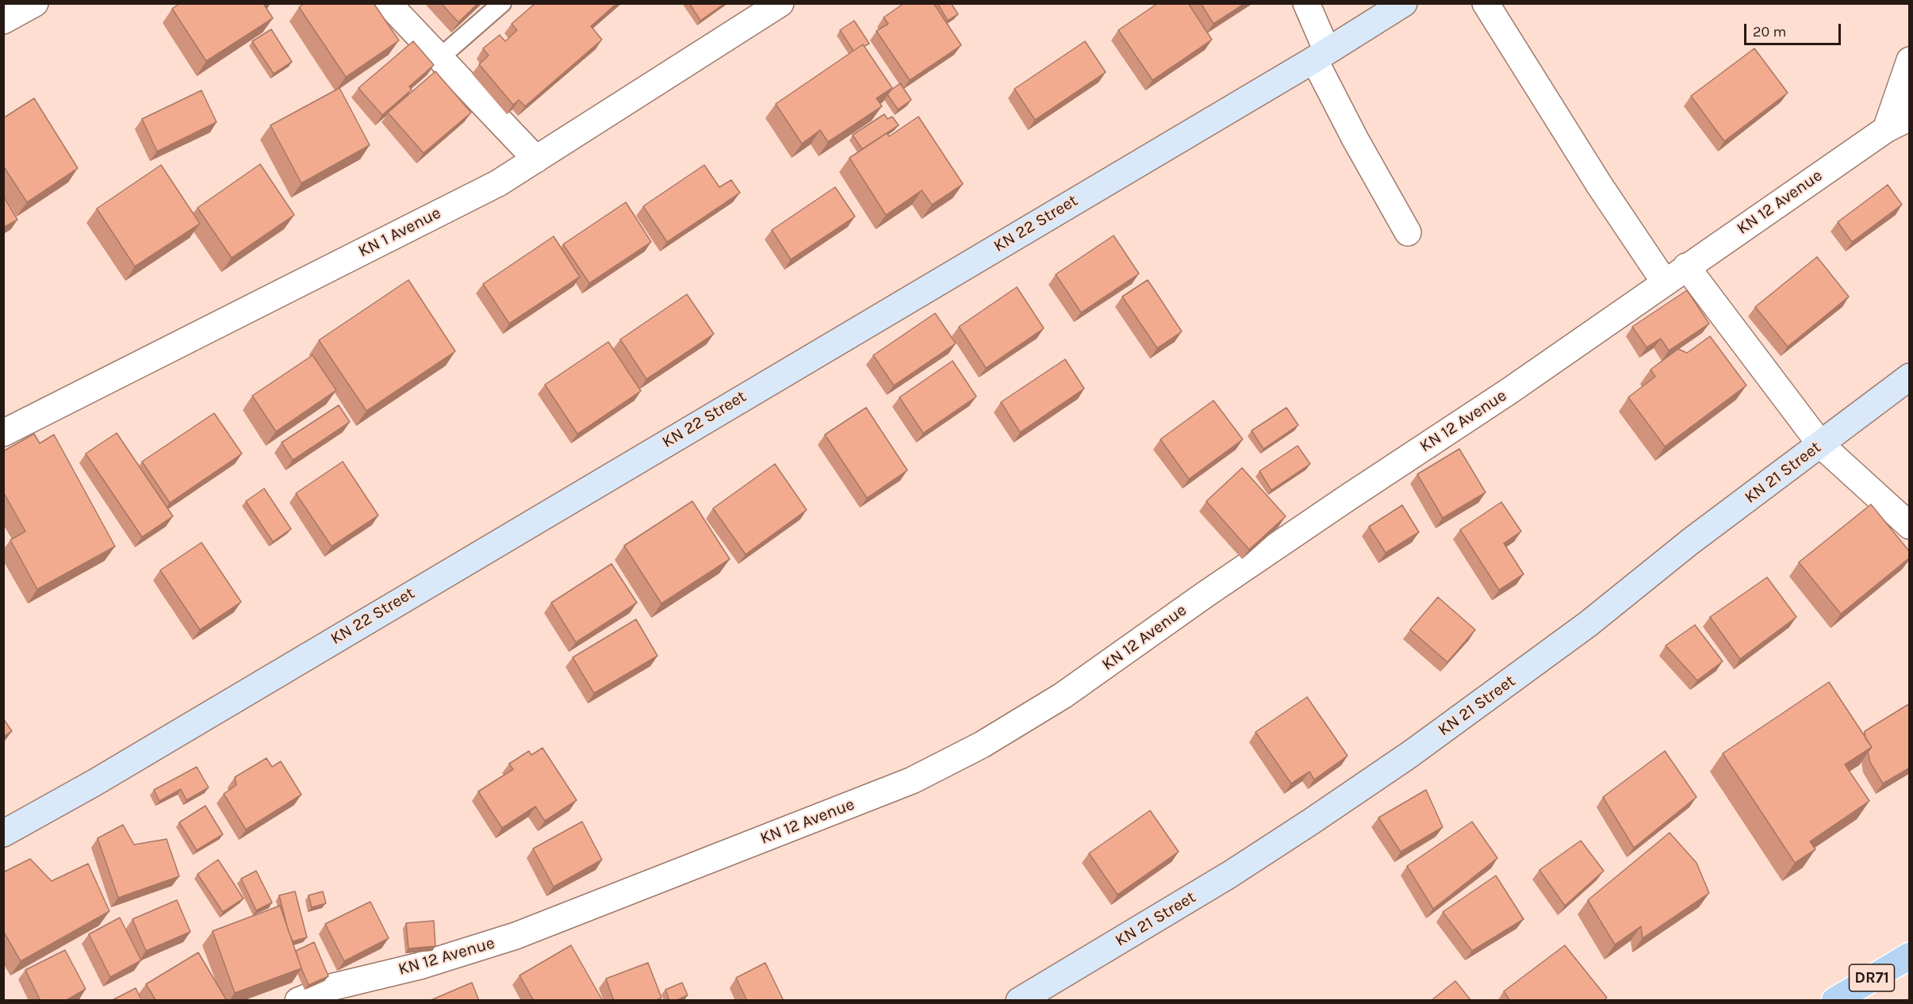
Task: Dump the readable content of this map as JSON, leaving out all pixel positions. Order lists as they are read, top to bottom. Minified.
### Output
{"streets":{"main road":["DR71"],"street":["KN 12 Avenue","KN 22 Street","KN 1 Avenue","KN 21 Street"]},"scale_bar":"20 m"}
